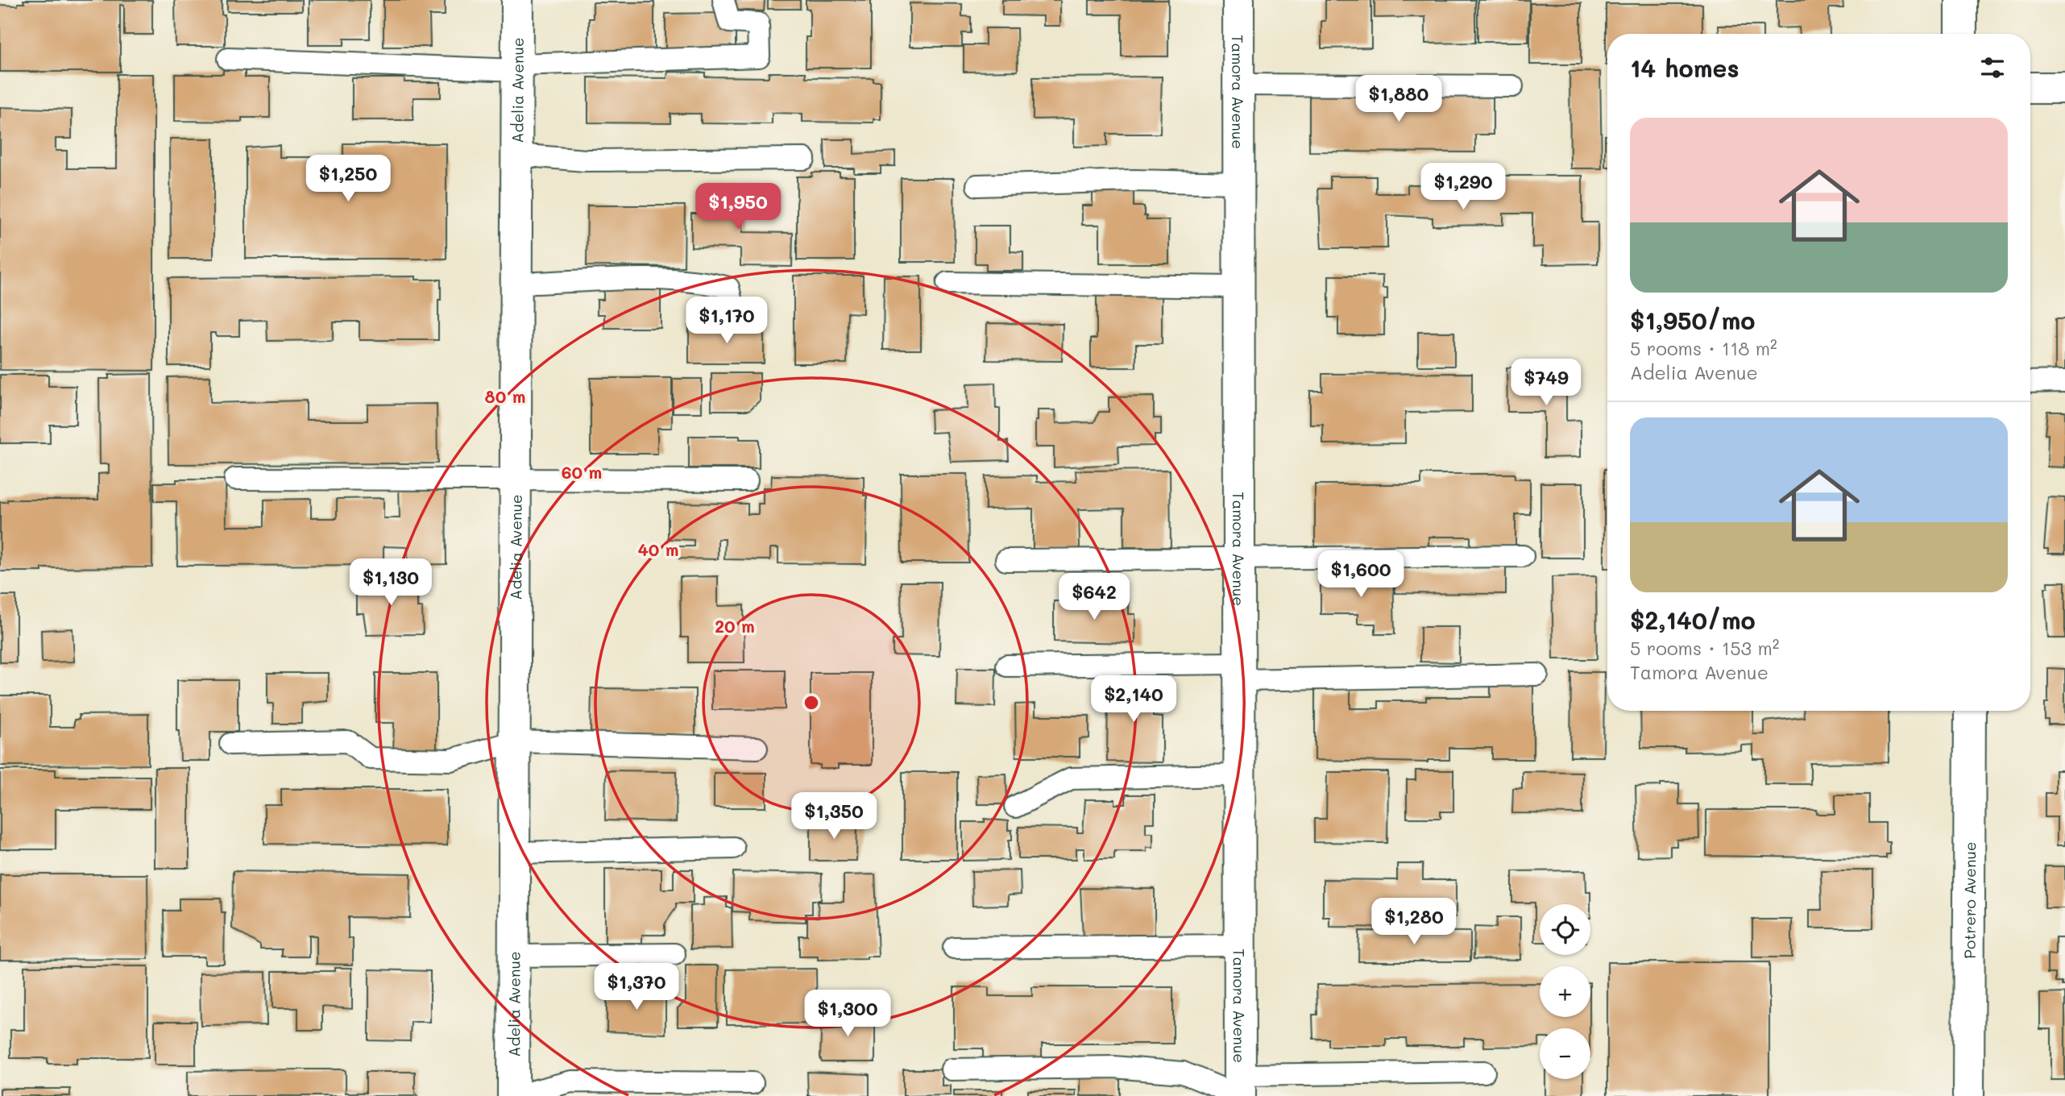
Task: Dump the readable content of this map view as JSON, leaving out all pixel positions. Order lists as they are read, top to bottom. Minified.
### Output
{"streets":{"street":["Adelia Avenue","Tamora Avenue","Potrero Avenue"]},"page":{"heading":"14 homes","price":["$1,880","$1,250","$1,290","$1,950","$1,170","$749","$1,600","$1,130","$642","$2,140","$1,350","$1,280","$1,370","$1,300"],"list":[{"name":"$1,950/mo","note":"5 rooms · 118 m² · Adelia Avenue"},{"name":"$2,140/mo","note":"5 rooms · 153 m² · Tamora Avenue"}],"map_buttons":["+","−"]},"rings":["80 m","60 m","40 m","20 m"]}
